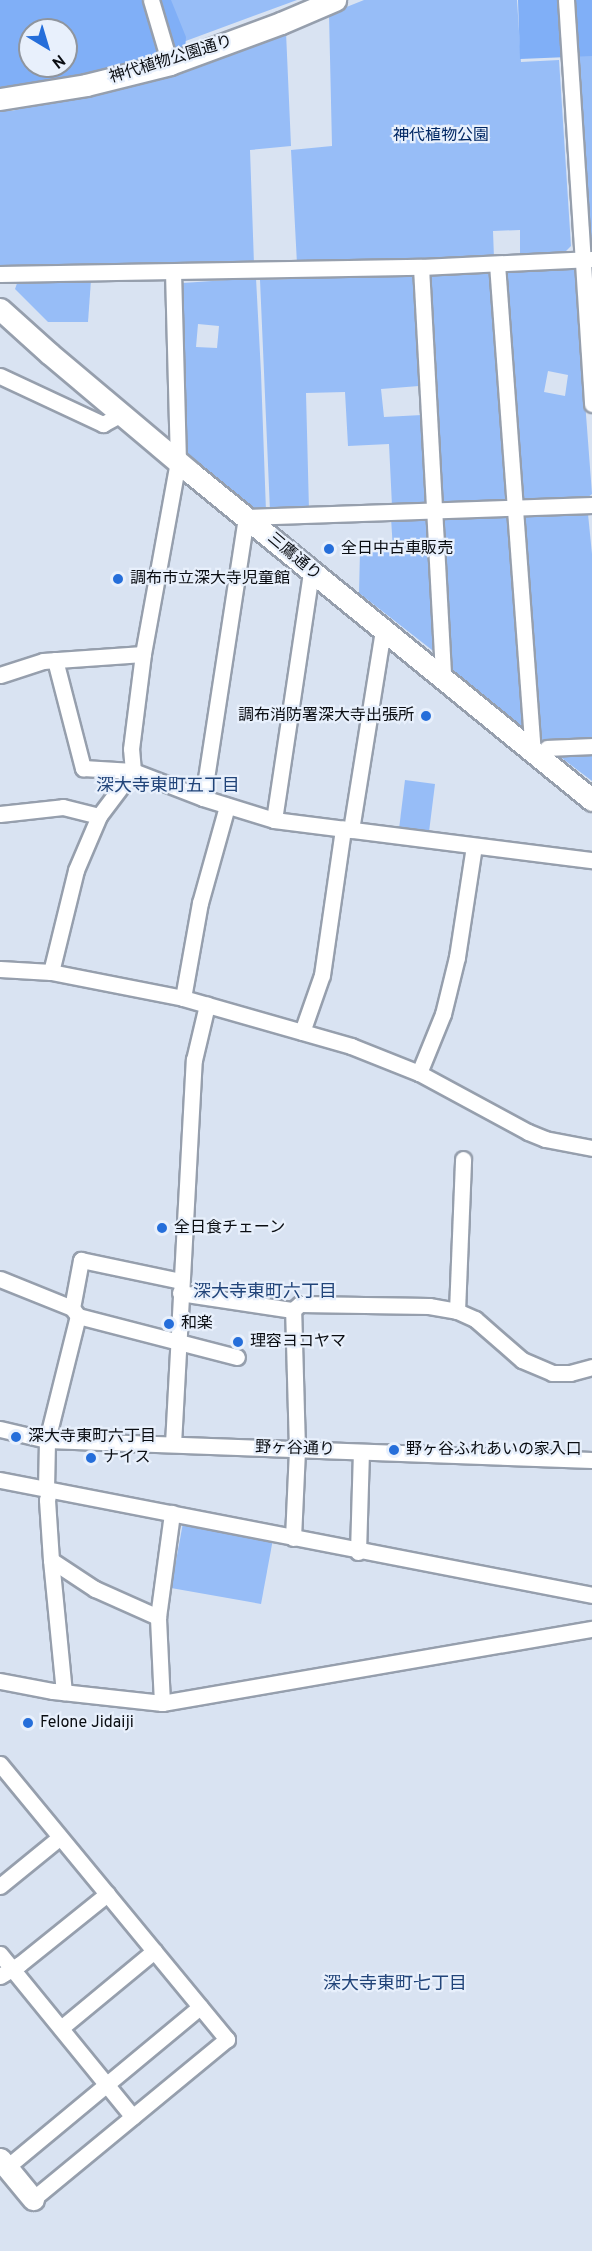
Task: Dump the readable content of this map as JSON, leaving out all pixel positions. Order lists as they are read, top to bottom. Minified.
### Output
{"streets":{"main road":["神代植物公園通り","三鷹通り"],"street":["野ヶ谷通り"]},"districts":["深大寺東町五丁目","深大寺東町六丁目","深大寺東町七丁目"],"parks":["神代植物公園"],"places":["全日中古車販売","調布市立深大寺児童館","調布消防署深大寺出張所","全日食チェーン","和楽","理容ヨコヤマ","深大寺東町六丁目","野ヶ谷ふれあいの家入口","ナイス","Felone Jidaiji"],"north":"bottom right"}
